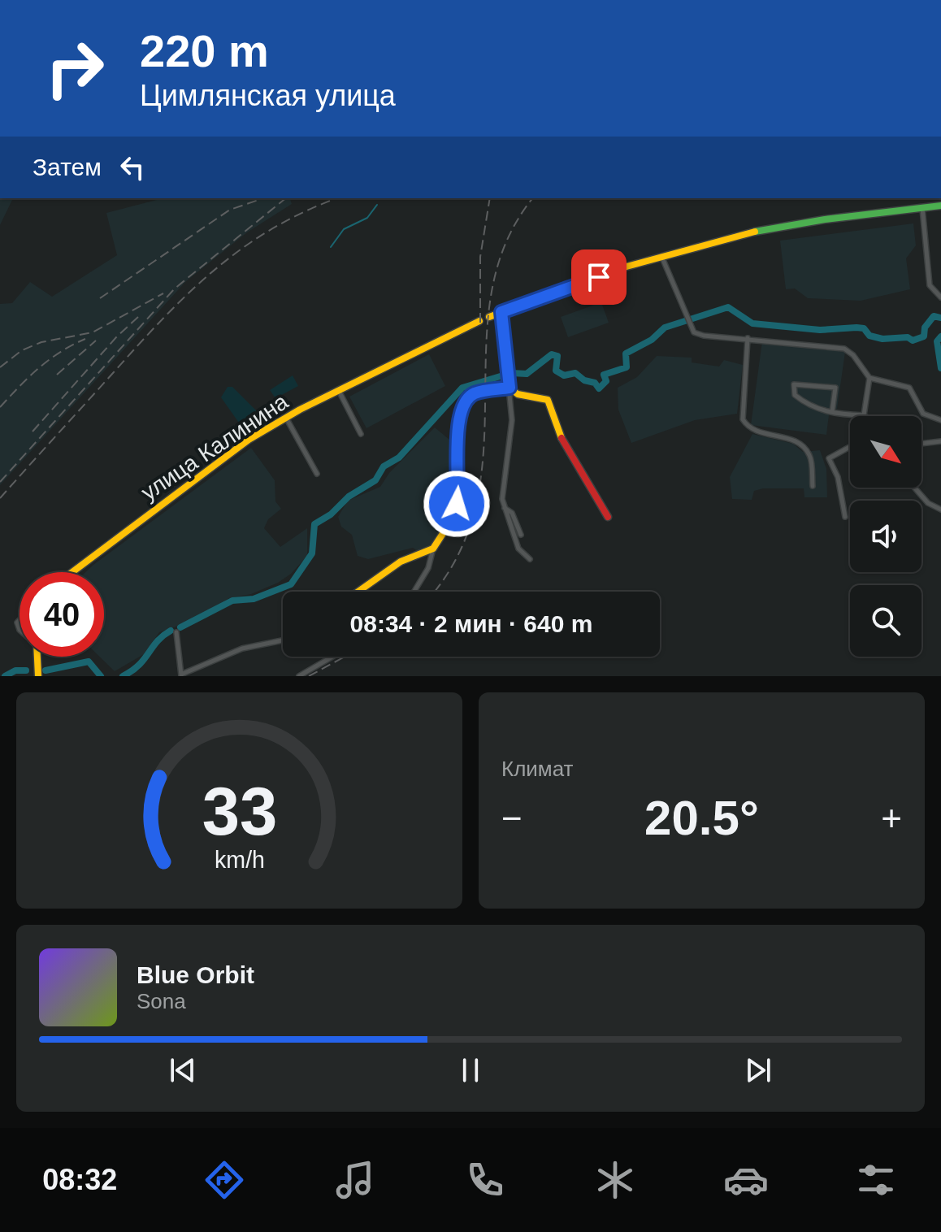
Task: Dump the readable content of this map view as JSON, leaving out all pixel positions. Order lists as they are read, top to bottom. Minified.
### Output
{"streets":{"main road":["улица Калинина"]},"north":"bottom right","page":{"turn":["220 m","Цимлянская улица"],"then":"Затем","limit":"40","trip":"08:34 · 2 мин · 640 m","tile":"Климат","heat":["−","20.5°","+"],"song":["Blue Orbit","Sona"],"tabs":"08:32","gauge":["33","km/h"]}}
